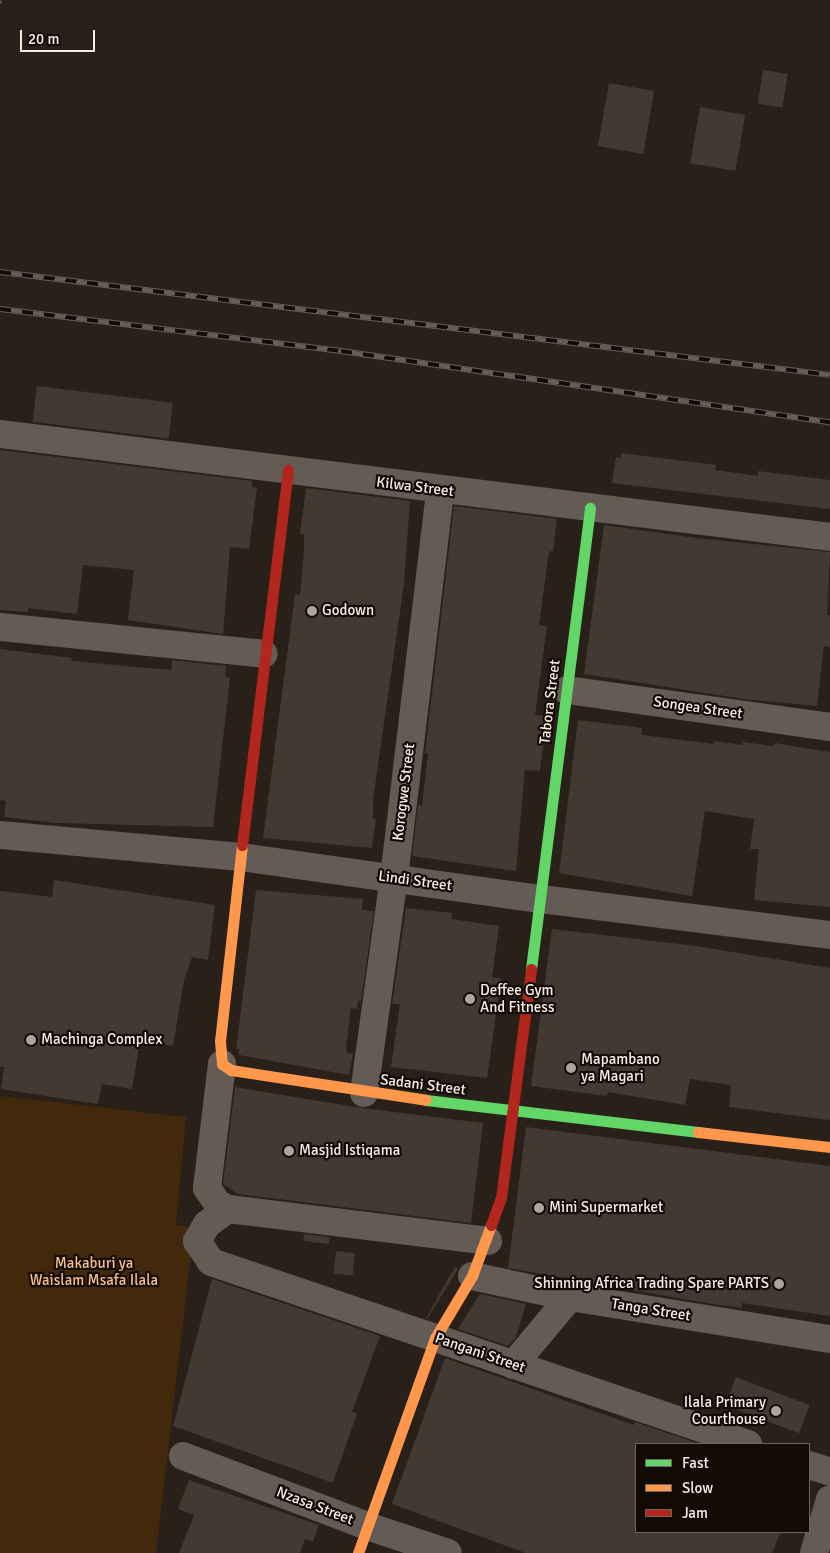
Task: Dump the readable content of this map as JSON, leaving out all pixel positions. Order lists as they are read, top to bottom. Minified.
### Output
{"streets":{"street":["Kilwa Street","Tabora Street","Songea Street","Korogwe Street","Lindi Street","Sadani Street","Tanga Street","Pangani Street","Nzasa Street"]},"crossings":[["Kilwa Street","Tabora Street"],["Kilwa Street","Korogwe Street"],["Tabora Street","Songea Street"],["Tabora Street","Lindi Street"],["Tabora Street","Sadani Street"],["Tabora Street","Tanga Street"],["Tabora Street","Pangani Street"],["Tabora Street","Nzasa Street"],["Korogwe Street","Lindi Street"],["Korogwe Street","Sadani Street"]],"parks":["Makaburi ya Waislam Msafa Ilala"],"places":["Godown","Deffee Gym And Fitness","Machinga Complex","Mapambano ya Magari","Masjid Istiqama","Mini Supermarket","Shinning Africa Trading Spare PARTS","Ilala Primary Courthouse"],"legend":["Fast","Slow","Jam"],"scale_bar":"20 m"}
